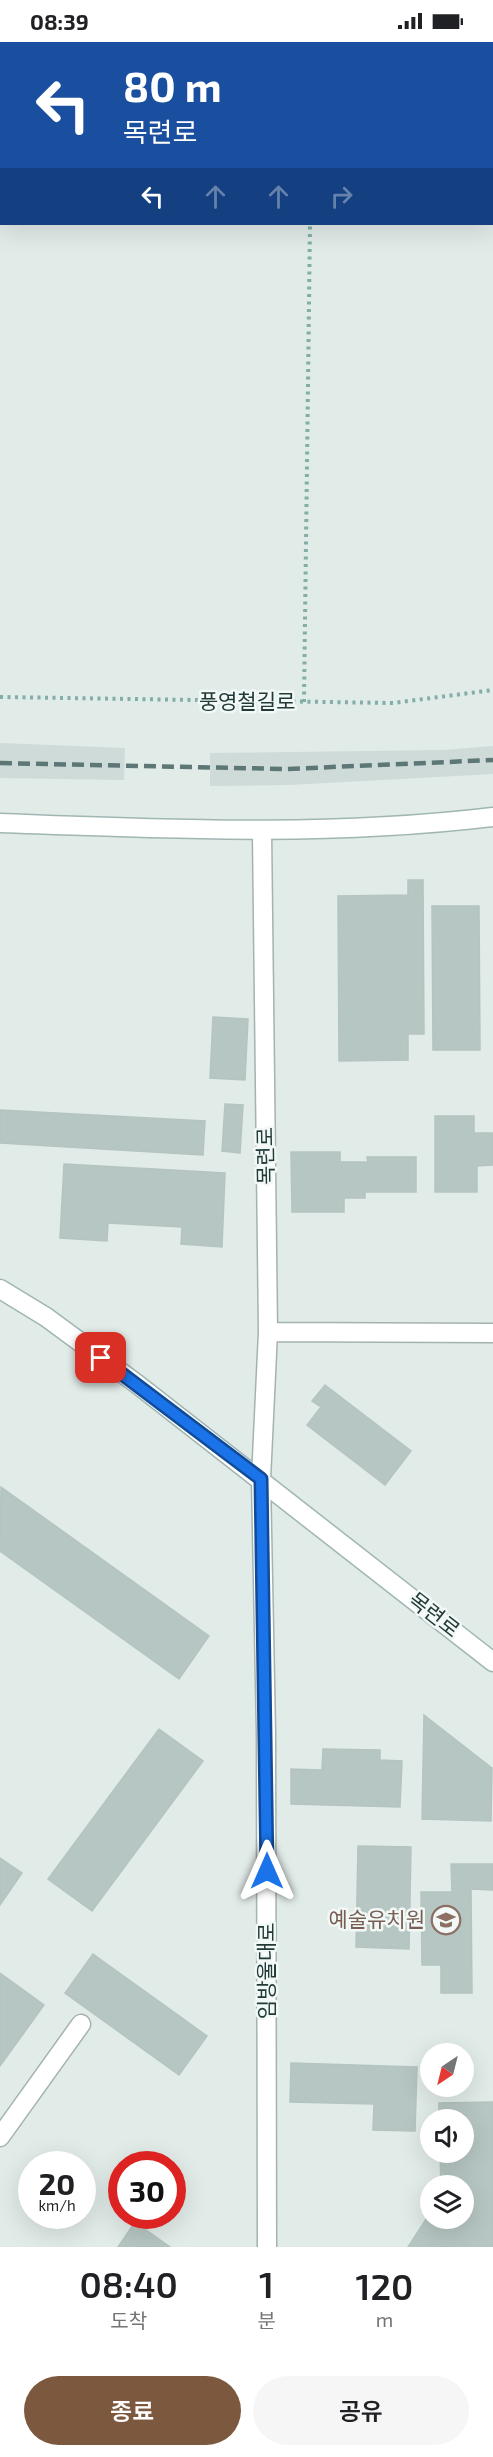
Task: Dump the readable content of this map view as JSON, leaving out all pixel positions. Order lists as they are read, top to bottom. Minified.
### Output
{"streets":{"street":["목련로","임방울대로"],"path":["풍영철길로"]},"crossings":[["목련로","임방울대로"]],"places":{"school or university":["예술유치원"]},"north":"bottom left","page":{"status":"08:39","turn":["80 m","목련로"],"speed":"20 km/h","limit":"30","eta":["08:40","도착","1","분","120","m"],"buttons":["종료","공유"]}}
